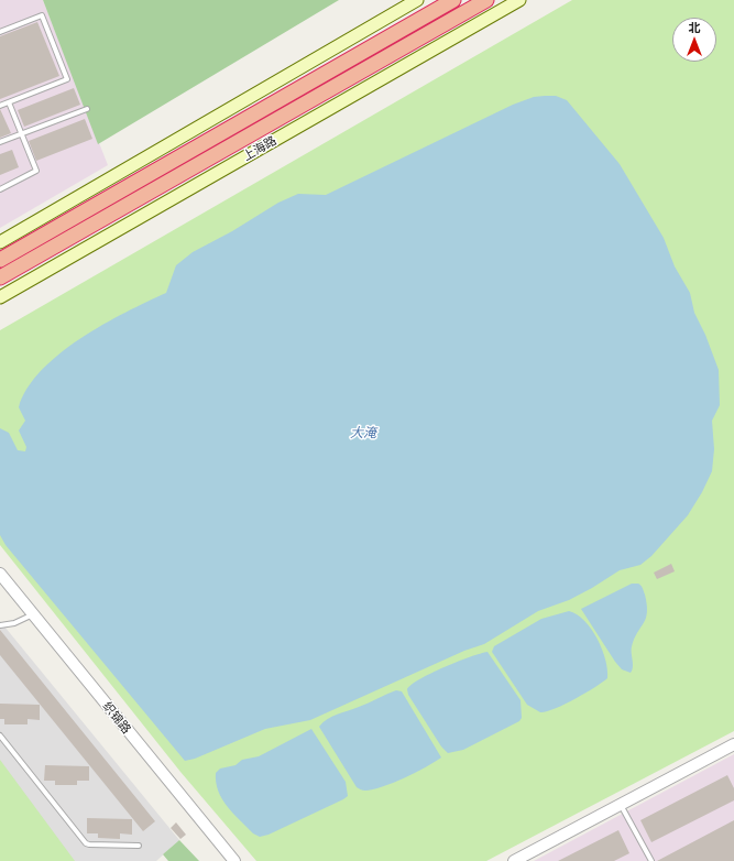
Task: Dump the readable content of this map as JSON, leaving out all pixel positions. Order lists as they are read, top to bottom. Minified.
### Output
{"streets":{"highway":["上海路"],"street":["织锦路"]},"water":["大淹"],"north":"top"}
